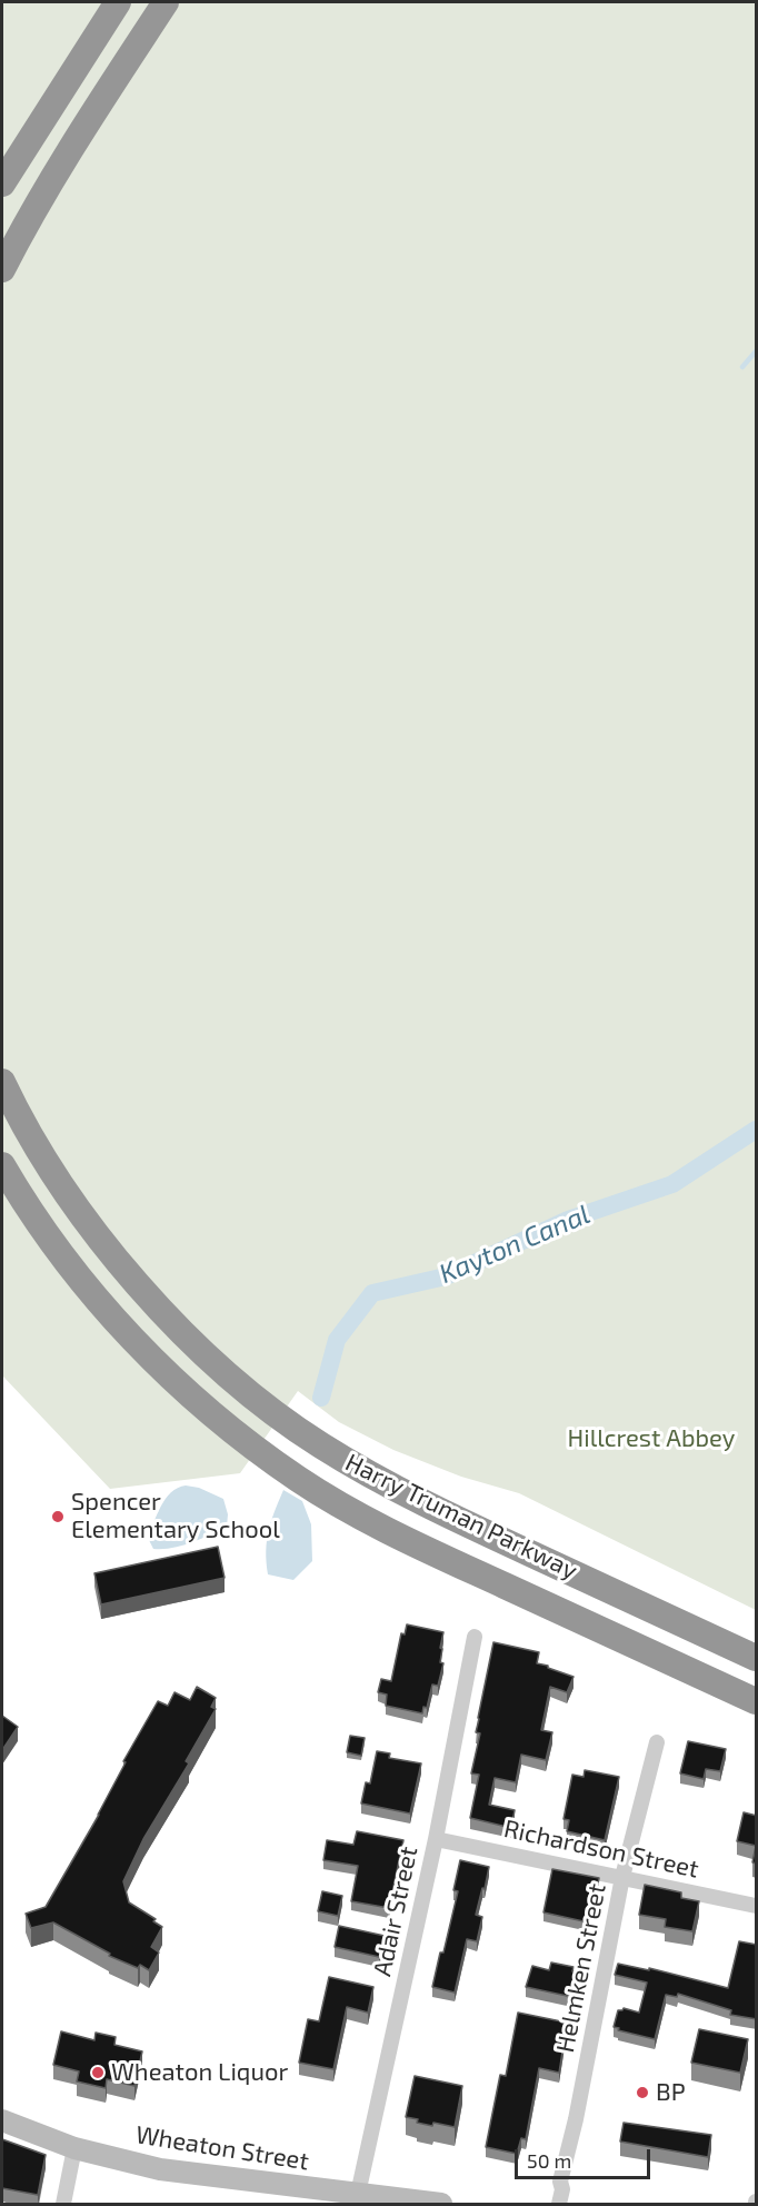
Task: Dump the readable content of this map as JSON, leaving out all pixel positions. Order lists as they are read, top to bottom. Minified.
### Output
{"streets":{"highway":["Harry Truman Parkway"],"main road":["Wheaton Street"],"street":["Richardson Street","Adair Street","Helmken Street"]},"crossings":[["Richardson Street","Adair Street"],["Richardson Street","Helmken Street"],["Adair Street","Wheaton Street"]],"water":["Kayton Canal"],"parks":["Hillcrest Abbey"],"places":["Spencer Elementary School","Wheaton Liquor","BP"],"scale_bar":"50 m"}
